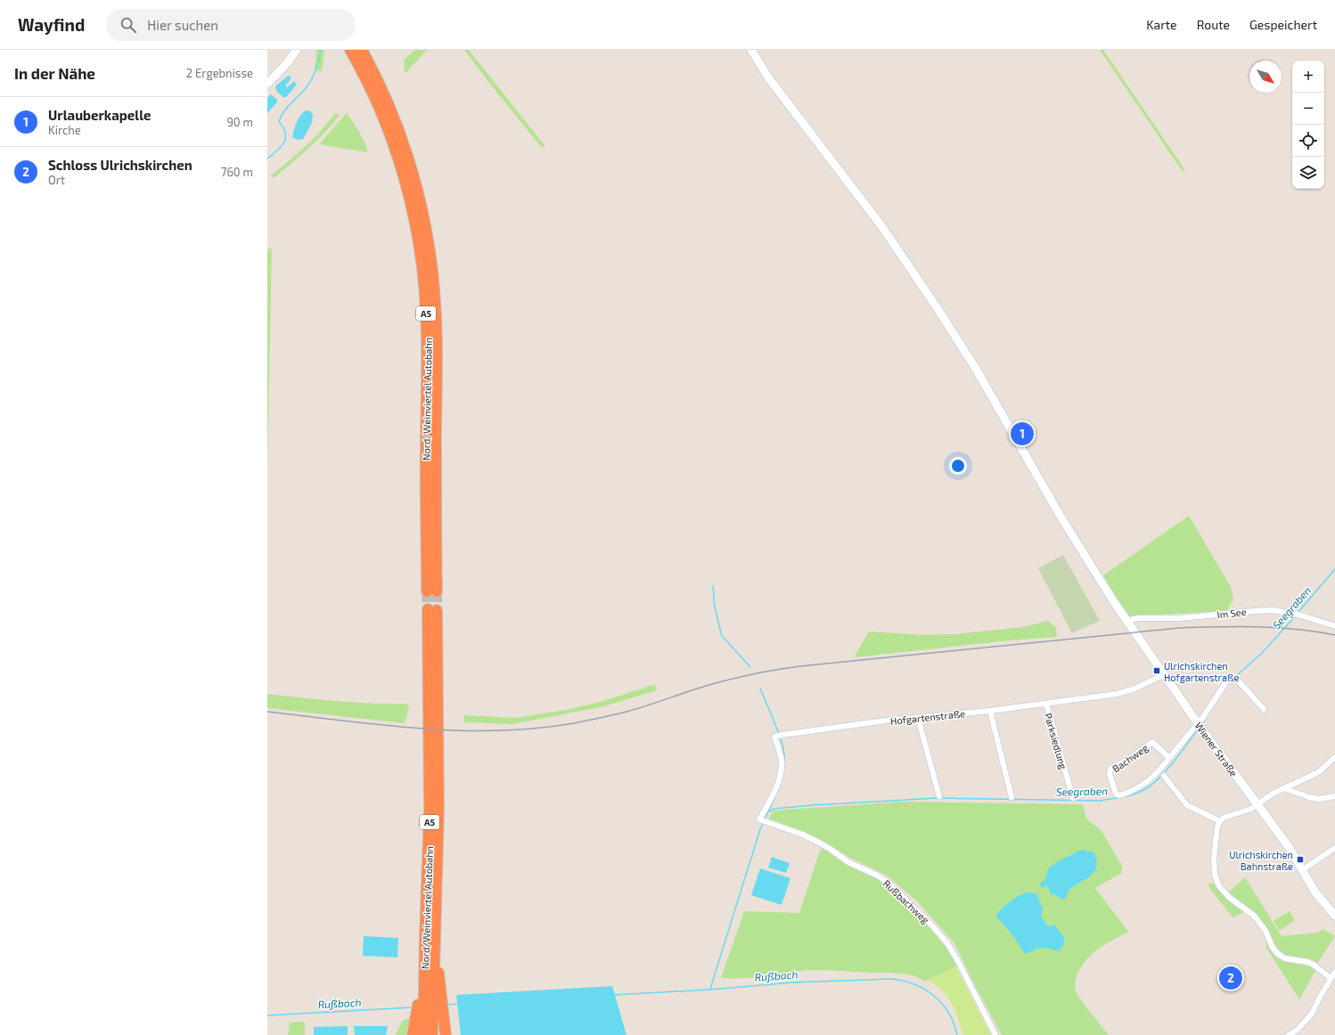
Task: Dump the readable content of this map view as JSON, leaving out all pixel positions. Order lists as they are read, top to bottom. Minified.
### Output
{"streets":{"highway":["A5","Nord/Weinviertel Autobahn"],"street":["Im See","Hofgartenstraße","Parksiedlung","Wiener Straße","Bachweg","Rußbachweg"]},"crossings":[["Im See","Wiener Straße"],["Hofgartenstraße","Parksiedlung"],["Hofgartenstraße","Wiener Straße"],["Hofgartenstraße","Rußbachweg"],["Wiener Straße","Bachweg"]],"water":["Seegraben","Rußbach"],"places":{"transit":["Ulrichskirchen Hofgartenstraße","Ulrichskirchen Bahnstraße"]},"north":"bottom right","page":{"header":"Wayfind","search":"Hier suchen","nav":["Karte","Route","Gespeichert"],"heading":["In der Nähe","2 Ergebnisse"],"map_buttons":["+","−"],"list":[{"mark":"1","name":"Urlauberkapelle","note":"Kirche","value":"90 m"},{"mark":"2","name":"Schloss Ulrichskirchen","note":"Ort","value":"760 m"}],"pins":["1","2"]}}
